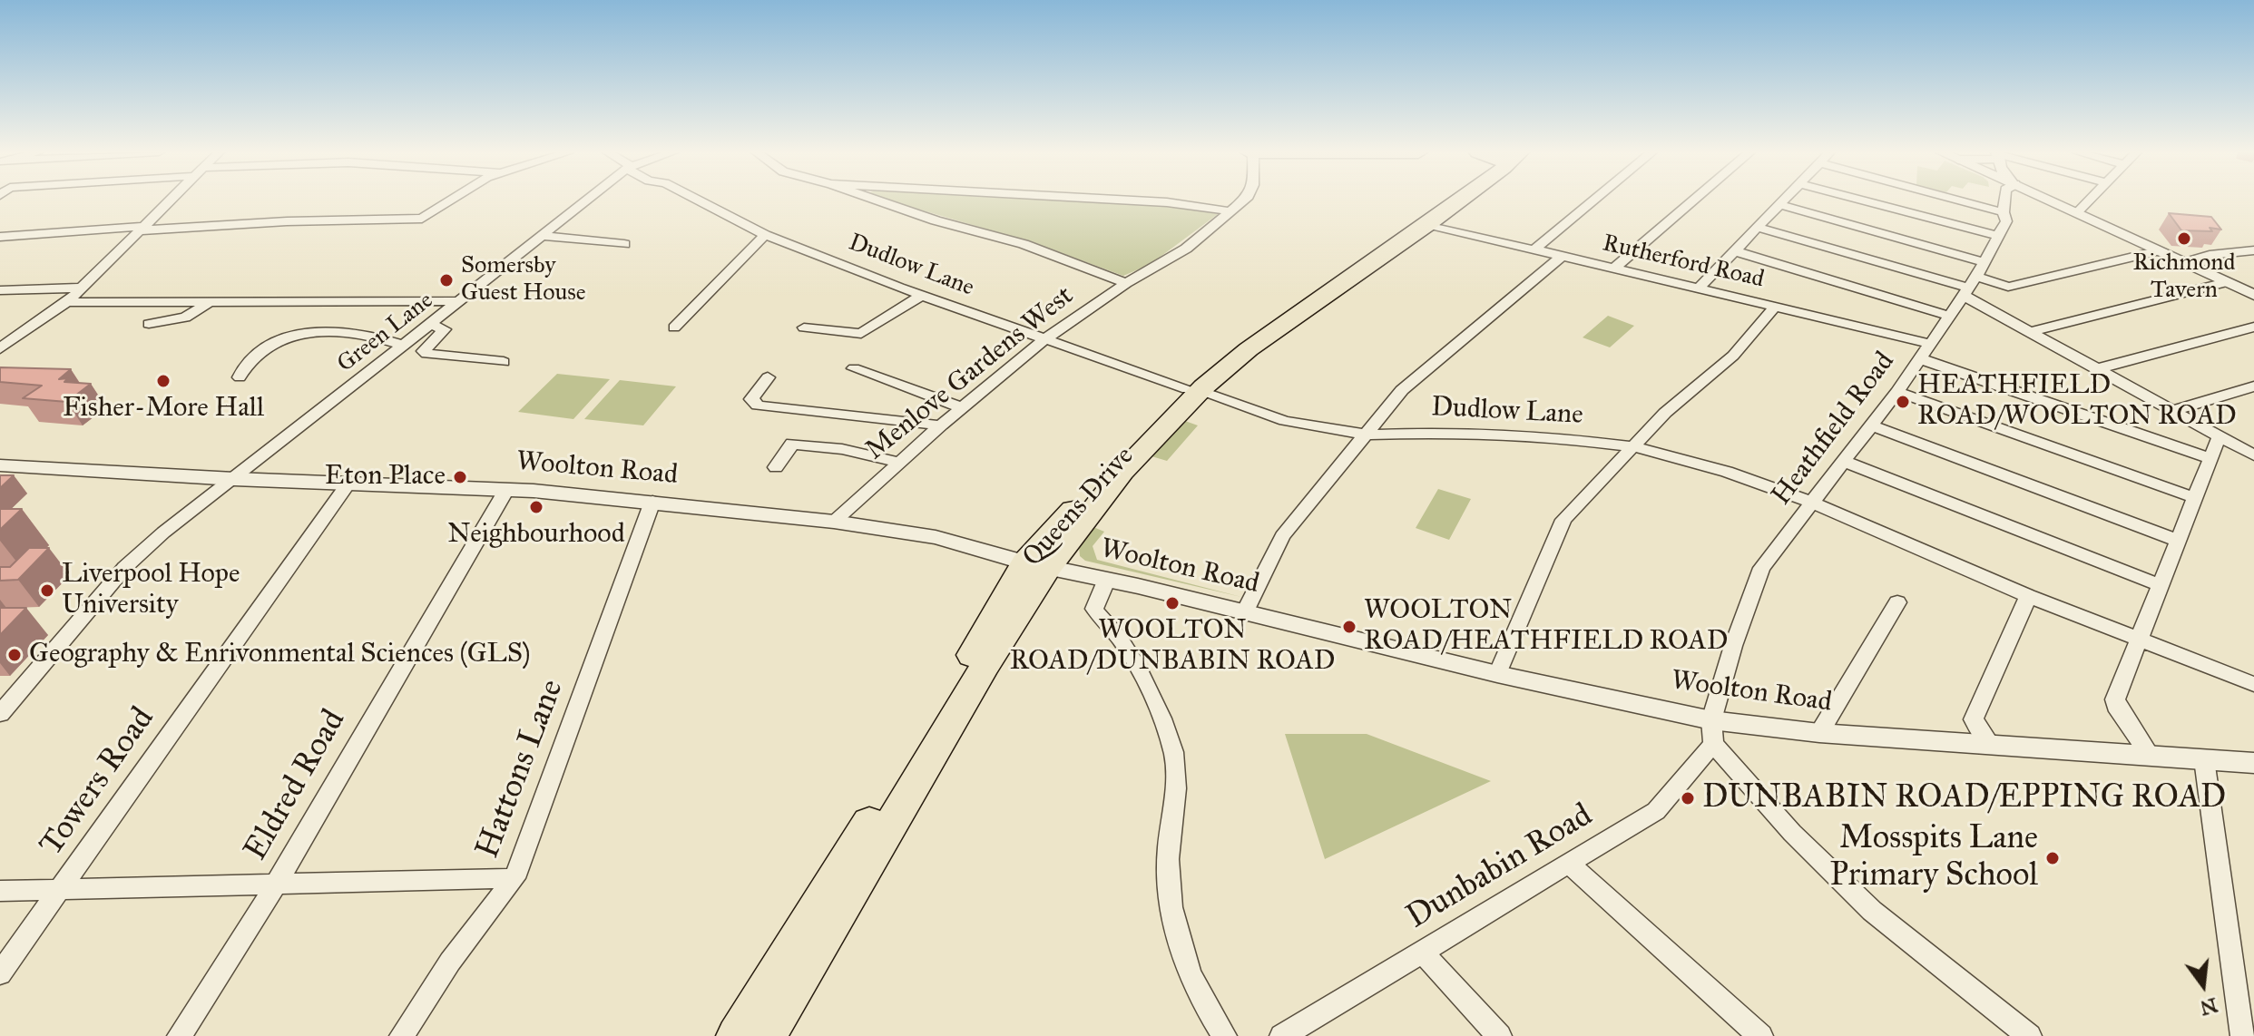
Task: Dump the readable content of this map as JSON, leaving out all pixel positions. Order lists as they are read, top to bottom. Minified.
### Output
{"streets":{"highway":["Queens Drive"],"street":["Rutherford Road","Dudlow Lane","Green Lane","Menlove Gardens West","Heathfield Road","Woolton Road","Hattons Lane","Towers Road","Eldred Road","Dunbabin Road"]},"crossings":[["Rutherford Road","Heathfield Road"],["Rutherford Road","Queens Drive"],["Dudlow Lane","Menlove Gardens West"],["Dudlow Lane","Heathfield Road"],["Dudlow Lane","Queens Drive"],["Green Lane","Woolton Road"],["Menlove Gardens West","Woolton Road"],["Heathfield Road","Woolton Road"],["Heathfield Road","Dunbabin Road"],["Woolton Road","Queens Drive"],["Woolton Road","Hattons Lane"],["Woolton Road","Towers Road"],["Woolton Road","Eldred Road"],["Woolton Road","Dunbabin Road"]],"places":["Richmond Tavern","Somersby Guest House","Fisher-More Hall","HEATHFIELD ROAD/WOOLTON ROAD","Eton Place","Neighbourhood","Liverpool Hope University","WOOLTON ROAD/DUNBABIN ROAD","WOOLTON ROAD/HEATHFIELD ROAD","Geography & Enrivonmental Sciences (GLS)","DUNBABIN ROAD/EPPING ROAD","Mosspits Lane Primary School"],"north":"bottom"}
